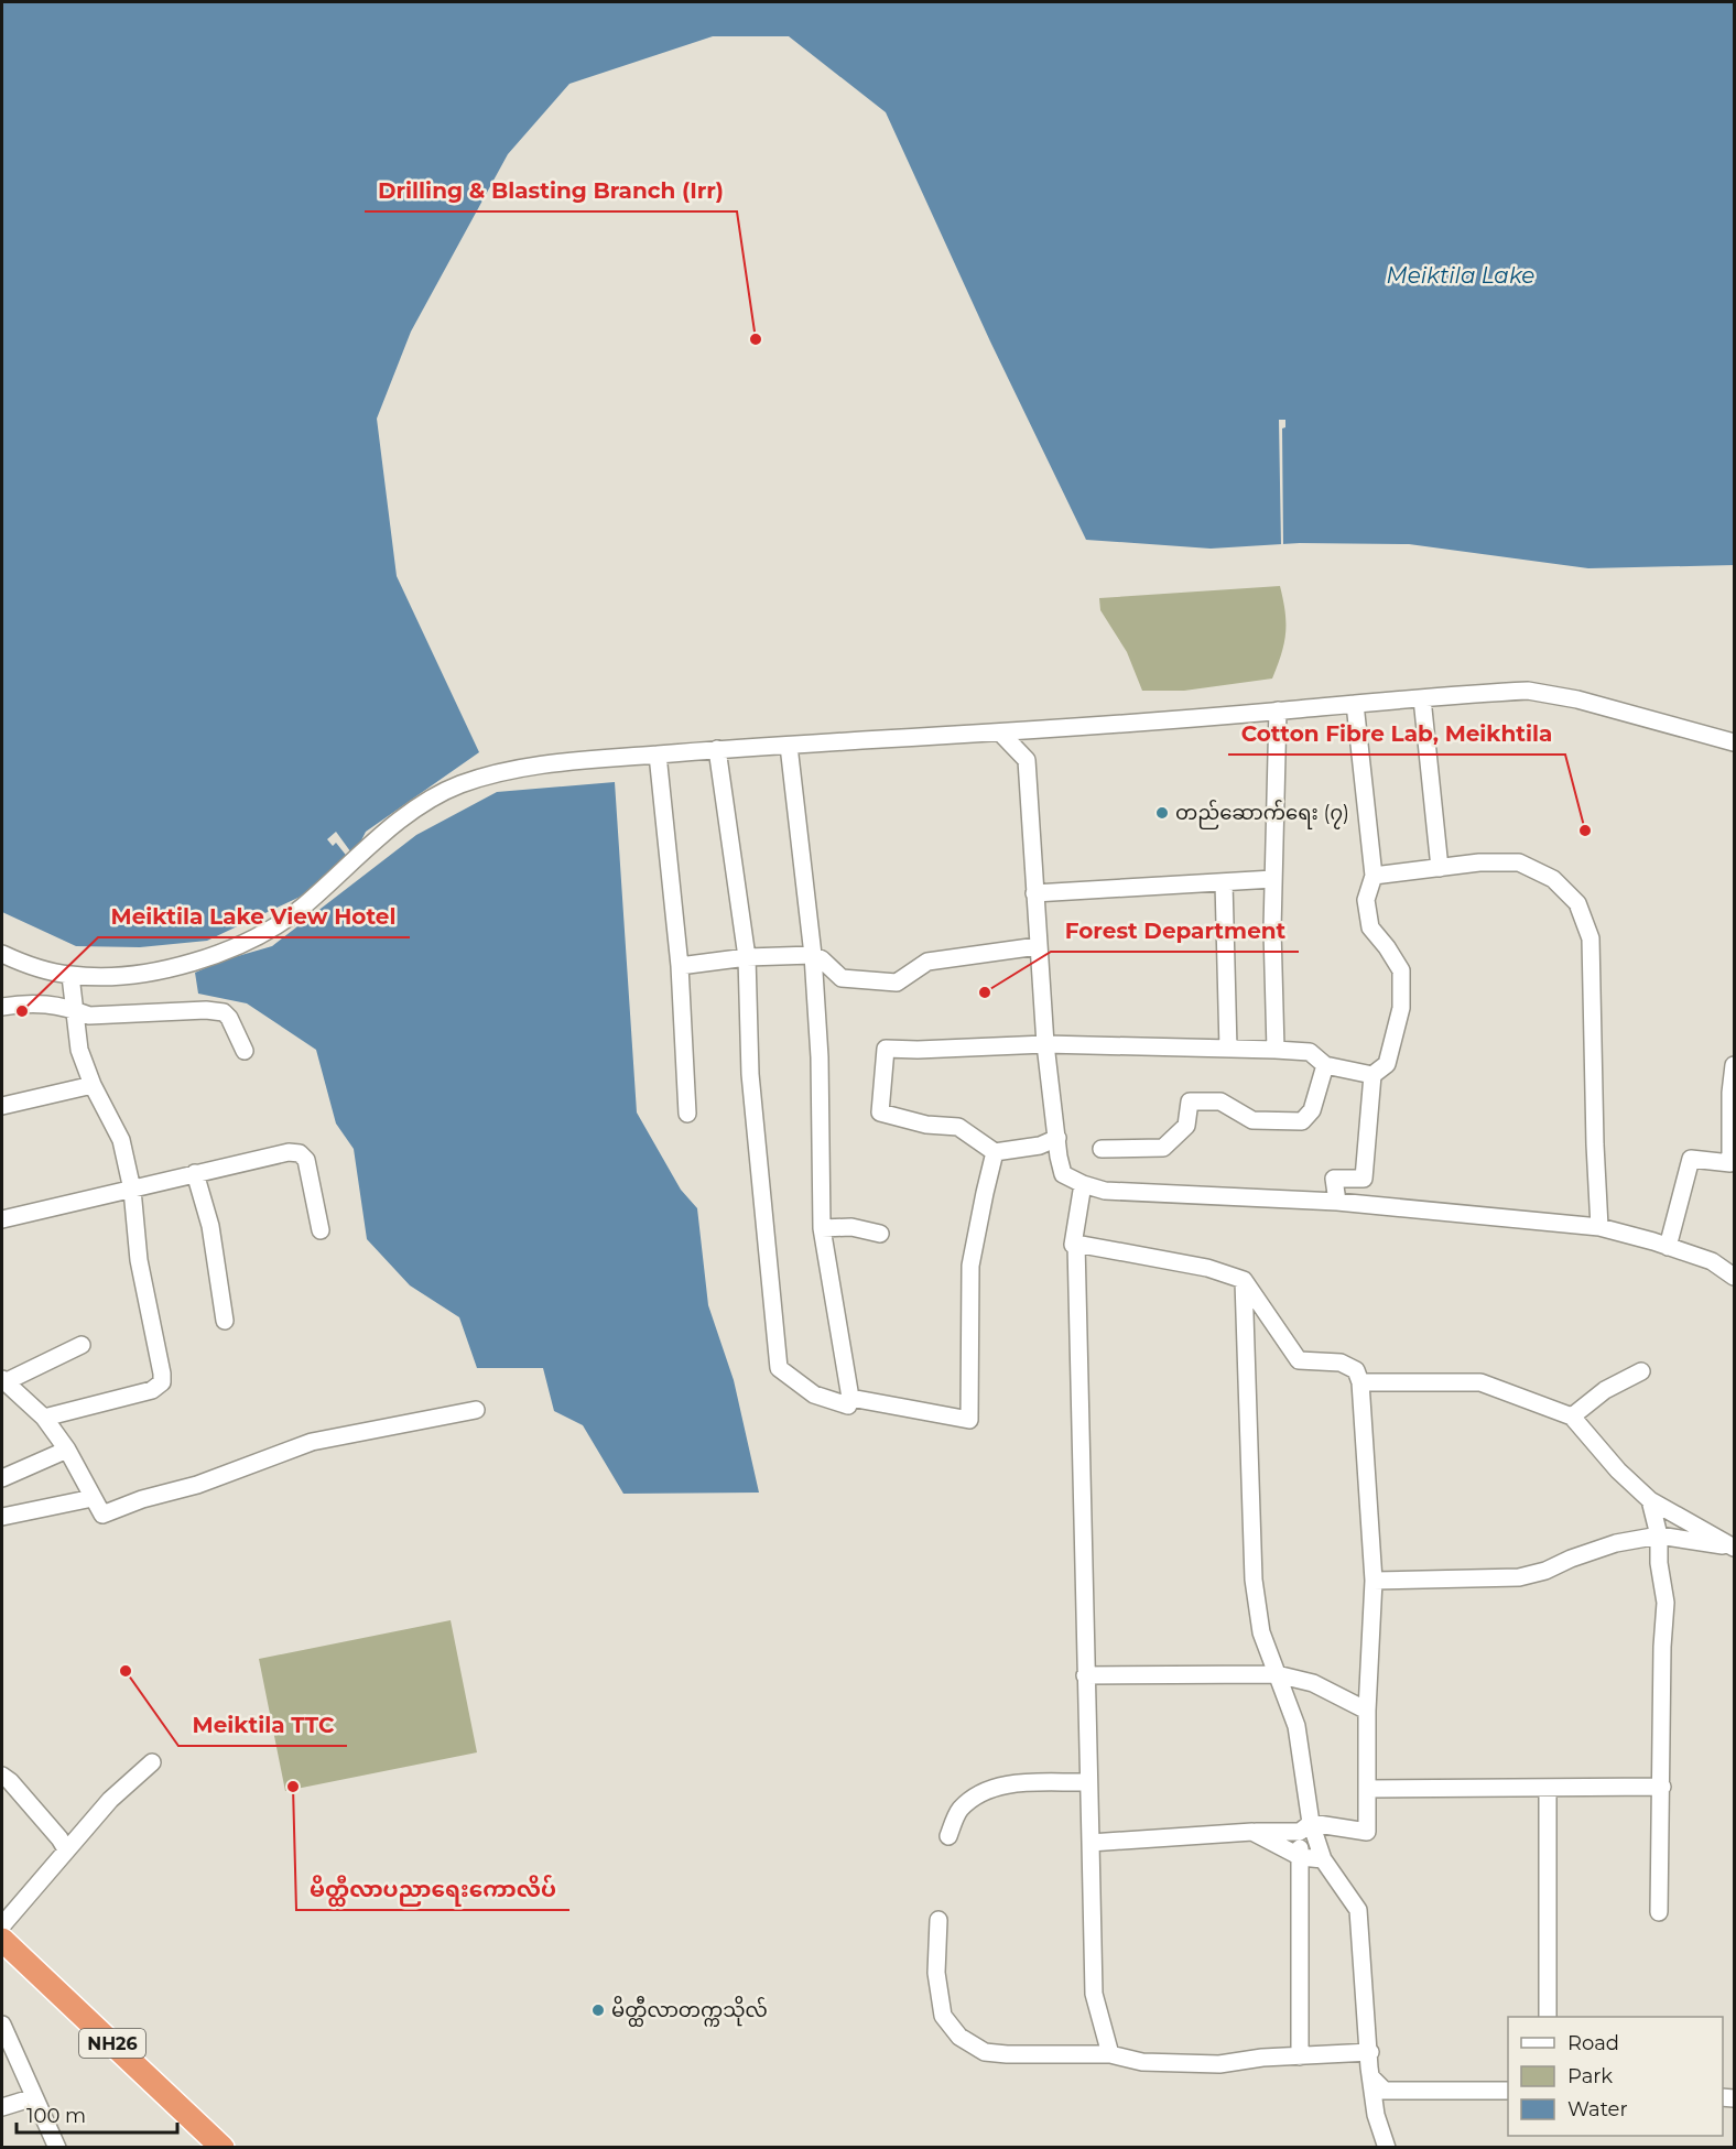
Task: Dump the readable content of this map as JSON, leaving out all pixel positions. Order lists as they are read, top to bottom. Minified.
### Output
{"streets":{"highway":["NH26"]},"water":["Meiktila Lake"],"places":["Drilling & Blasting Branch (Irr)","တည်ဆောက်ရေး (၇)","Cotton Fibre Lab, Meikhtila","Forest Department","Meiktila Lake View Hotel","Meiktila TTC","မိတ္ထီလာပညာရေးကောလိပ်","မိတ္ထီလာတက္ကသိုလ်"],"legend":["Road","Park","Water"],"scale_bar":"100 m"}
